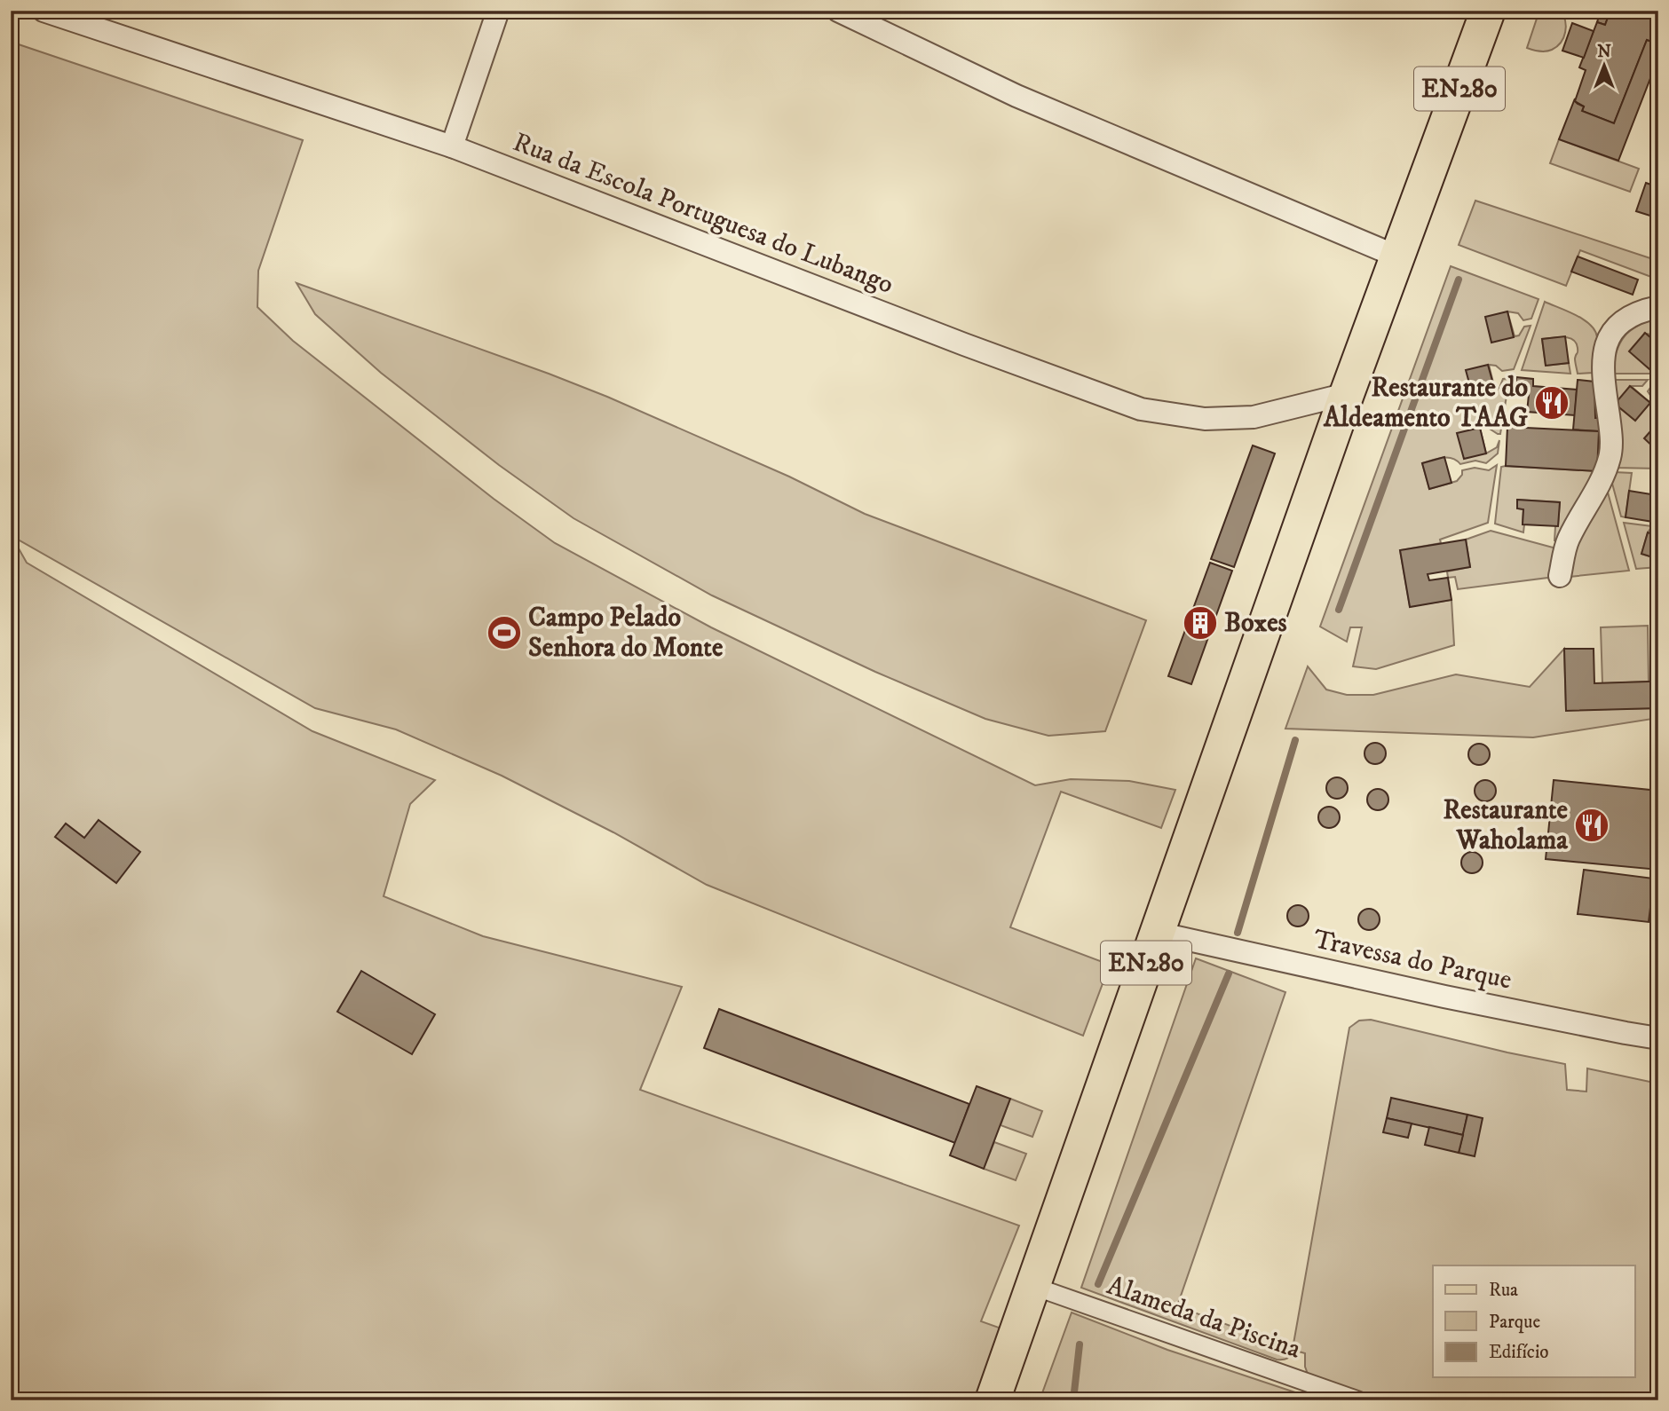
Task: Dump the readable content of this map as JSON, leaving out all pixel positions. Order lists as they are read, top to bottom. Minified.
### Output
{"streets":{"main road":["EN280"],"street":["Rua da Escola Portuguesa do Lubango","Travessa do Parque","Alameda da Piscina"]},"crossings":[["EN280","Rua da Escola Portuguesa do Lubango"],["EN280","Travessa do Parque"],["EN280","Alameda da Piscina"]],"places":{"restaurant":["Restaurante do Aldeamento TAAG","Restaurante Waholama"],"building":["Boxes"],"sports":["Campo Pelado Senhora do Monte"]},"legend":["Rua","Parque","Edifício"],"north":"top"}
